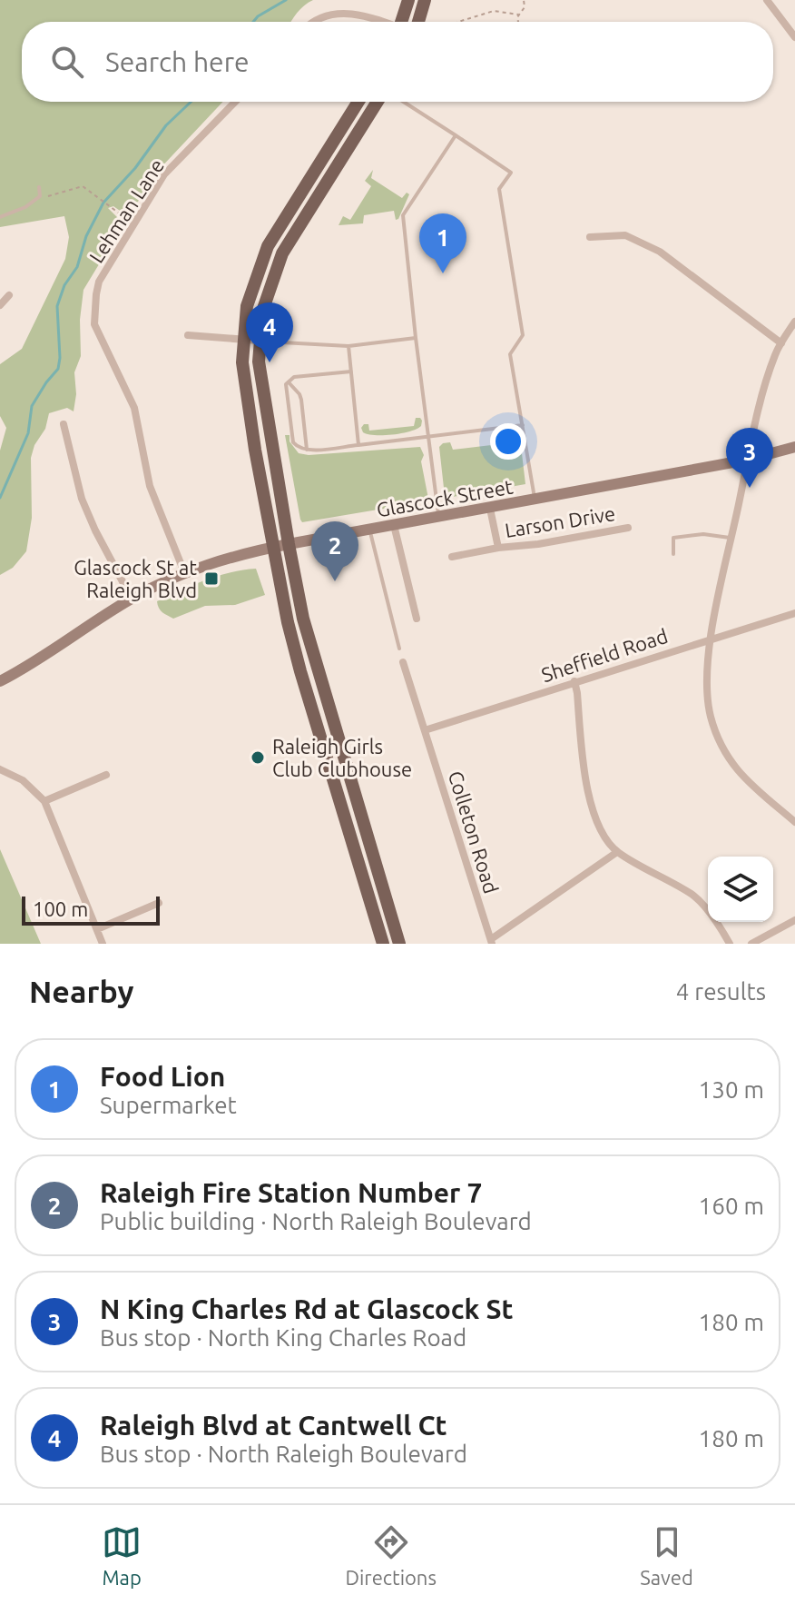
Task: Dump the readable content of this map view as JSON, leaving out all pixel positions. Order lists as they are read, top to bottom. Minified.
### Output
{"streets":{"street":["Lehman Lane","Glascock Street","Larson Drive","Sheffield Road","Colleton Road"]},"crossings":[["Lehman Lane","Glascock Street"],["Glascock Street","Larson Drive"],["Sheffield Road","Colleton Road"]],"places":{"transit":["Glascock St at Raleigh Blvd"],"other":["Raleigh Girls Club Clubhouse"]},"scale_bar":"100 m","page":{"search":"Search here","pins":["1","4","3","2"],"scale":"100 m","heading":["Nearby","4 results"],"list":[{"mark":"1","name":"Food Lion","note":"Supermarket","value":"130 m"},{"mark":"2","name":"Raleigh Fire Station Number 7","note":"Public building · North Raleigh Boulevard","value":"160 m"},{"mark":"3","name":"N King Charles Rd at Glascock St","note":"Bus stop · North King Charles Road","value":"180 m"},{"mark":"4","name":"Raleigh Blvd at Cantwell Ct","note":"Bus stop · North Raleigh Boulevard","value":"180 m"}],"nav":["Map","Directions","Saved"]}}
